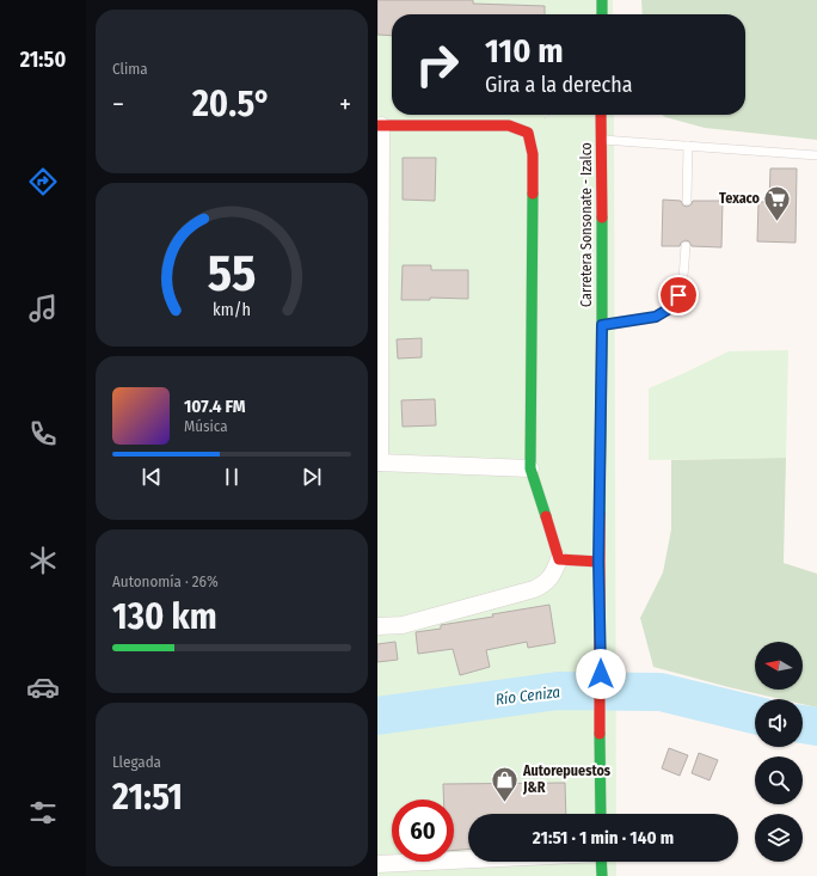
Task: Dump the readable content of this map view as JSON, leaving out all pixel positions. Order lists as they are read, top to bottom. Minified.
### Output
{"streets":{"main road":["Carretera Sonsonate - Izalco"]},"water":["Río Ceniza"],"places":{"supermarket":["Texaco"],"shop":["Autorepuestos J&R"]},"north":"left","page":{"tabs":"21:50","tile":["Clima",["Autonomía · 26%","130 km"],["Llegada","21:51"]],"turn":["110 m","Gira a la derecha"],"heat":["−","20.5°","+"],"song":["107.4 FM","Música"],"limit":"60","trip":"21:51 · 1 min · 140 m","gauge":["55","km/h"]}}
